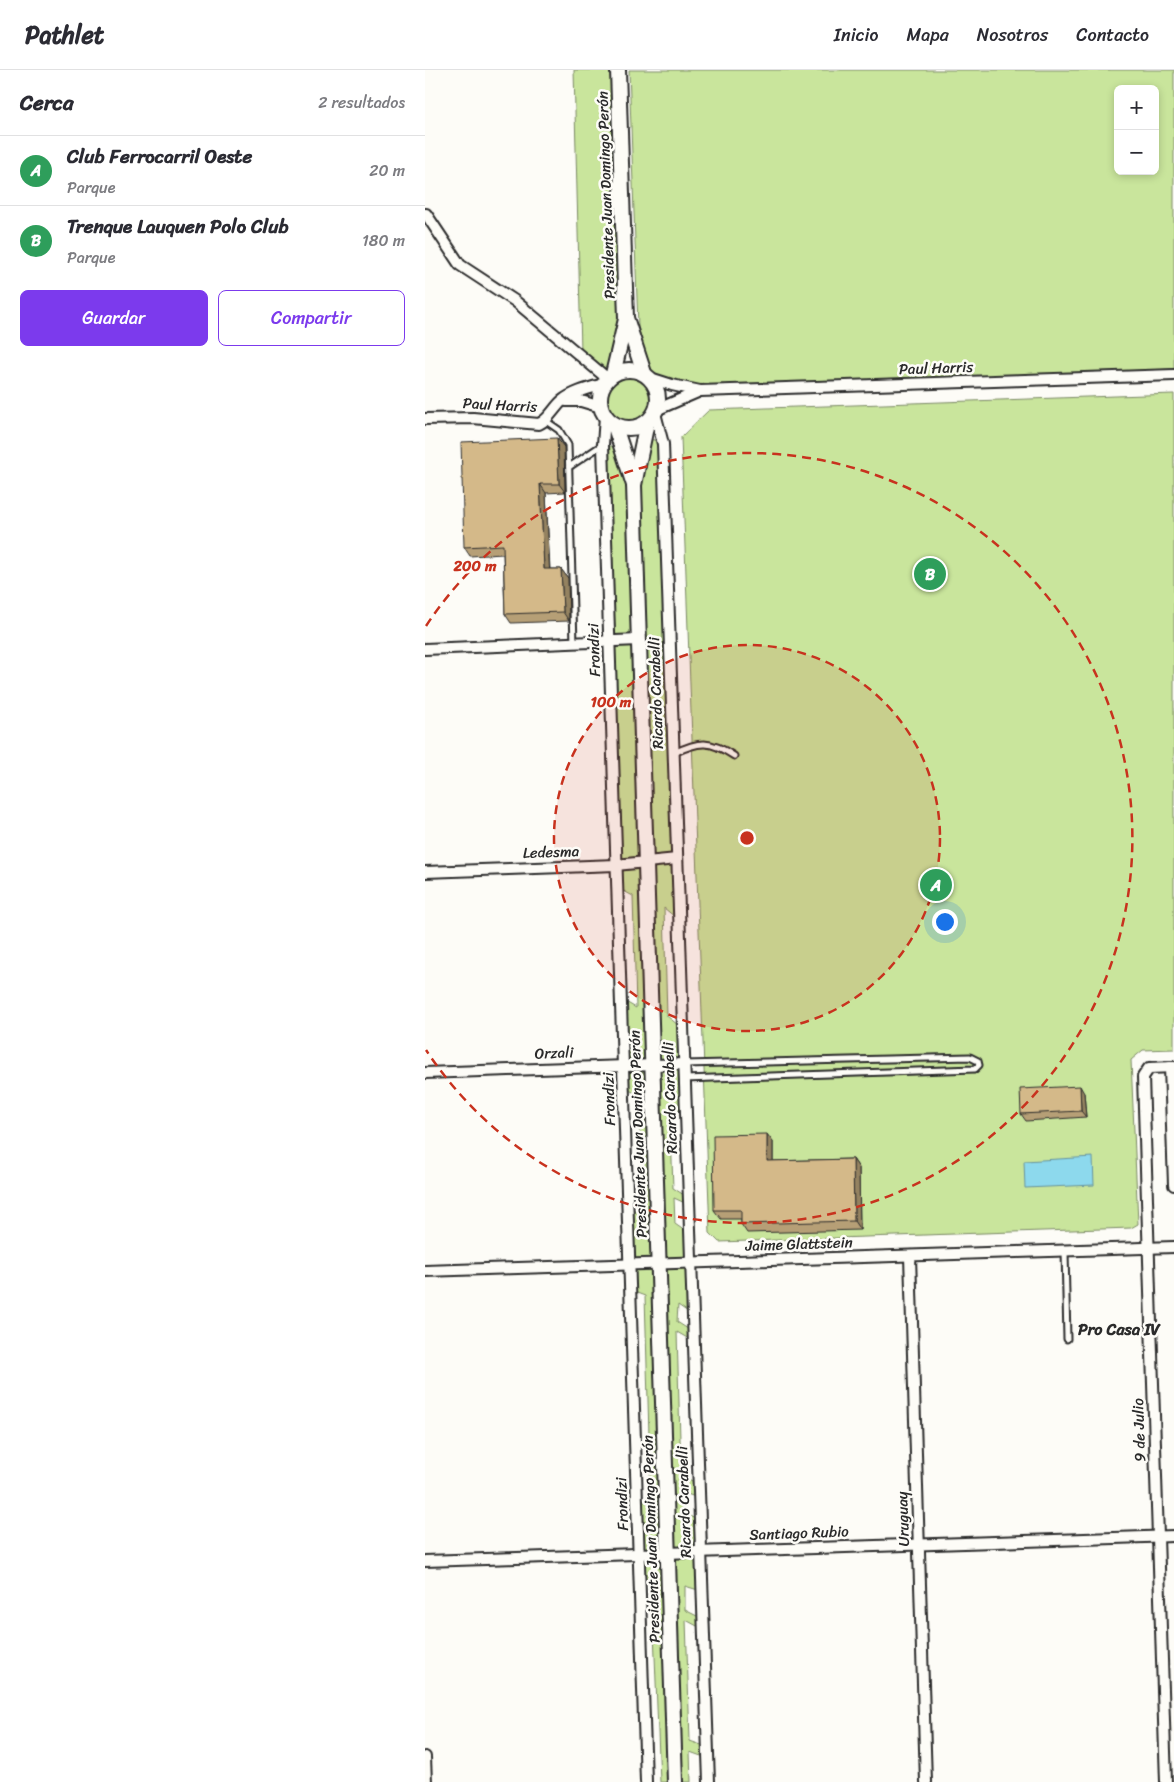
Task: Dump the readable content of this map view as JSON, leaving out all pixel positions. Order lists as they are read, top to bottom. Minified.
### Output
{"streets":{"main road":["Presidente Juan Domingo Perón"],"street":["Paul Harris","Frondizi","Ricardo Carabelli","Ledesma","Orzali","Jaime Glattstein","9 de Julio","Uruguay","Santiago Rubio"]},"crossings":[["Presidente Juan Domingo Perón","Paul Harris"],["Presidente Juan Domingo Perón","Frondizi"],["Presidente Juan Domingo Perón","Ricardo Carabelli"],["Presidente Juan Domingo Perón","Ledesma"],["Presidente Juan Domingo Perón","Orzali"],["Presidente Juan Domingo Perón","Jaime Glattstein"],["Presidente Juan Domingo Perón","Santiago Rubio"],["Paul Harris","Frondizi"],["Paul Harris","Ricardo Carabelli"],["Frondizi","Ricardo Carabelli"],["Frondizi","Ledesma"],["Frondizi","Orzali"],["Frondizi","Jaime Glattstein"],["Frondizi","Santiago Rubio"],["Ricardo Carabelli","Ledesma"],["Ricardo Carabelli","Orzali"],["Ricardo Carabelli","Jaime Glattstein"],["Ricardo Carabelli","Santiago Rubio"],["Jaime Glattstein","9 de Julio"],["Jaime Glattstein","Uruguay"],["9 de Julio","Santiago Rubio"],["Uruguay","Santiago Rubio"]],"districts":["Pro Casa IV"],"page":{"header":"Pathlet","nav":["Inicio","Mapa","Nosotros","Contacto"],"heading":["Cerca","2 resultados"],"map_buttons":["+","−"],"list":[{"mark":"A","name":"Club Ferrocarril Oeste","note":"Parque","value":"20 m"},{"mark":"B","name":"Trenque Lauquen Polo Club","note":"Parque","value":"180 m"}],"buttons":["Guardar","Compartir"],"pins":["B","A"]},"rings":["200 m","100 m"]}
